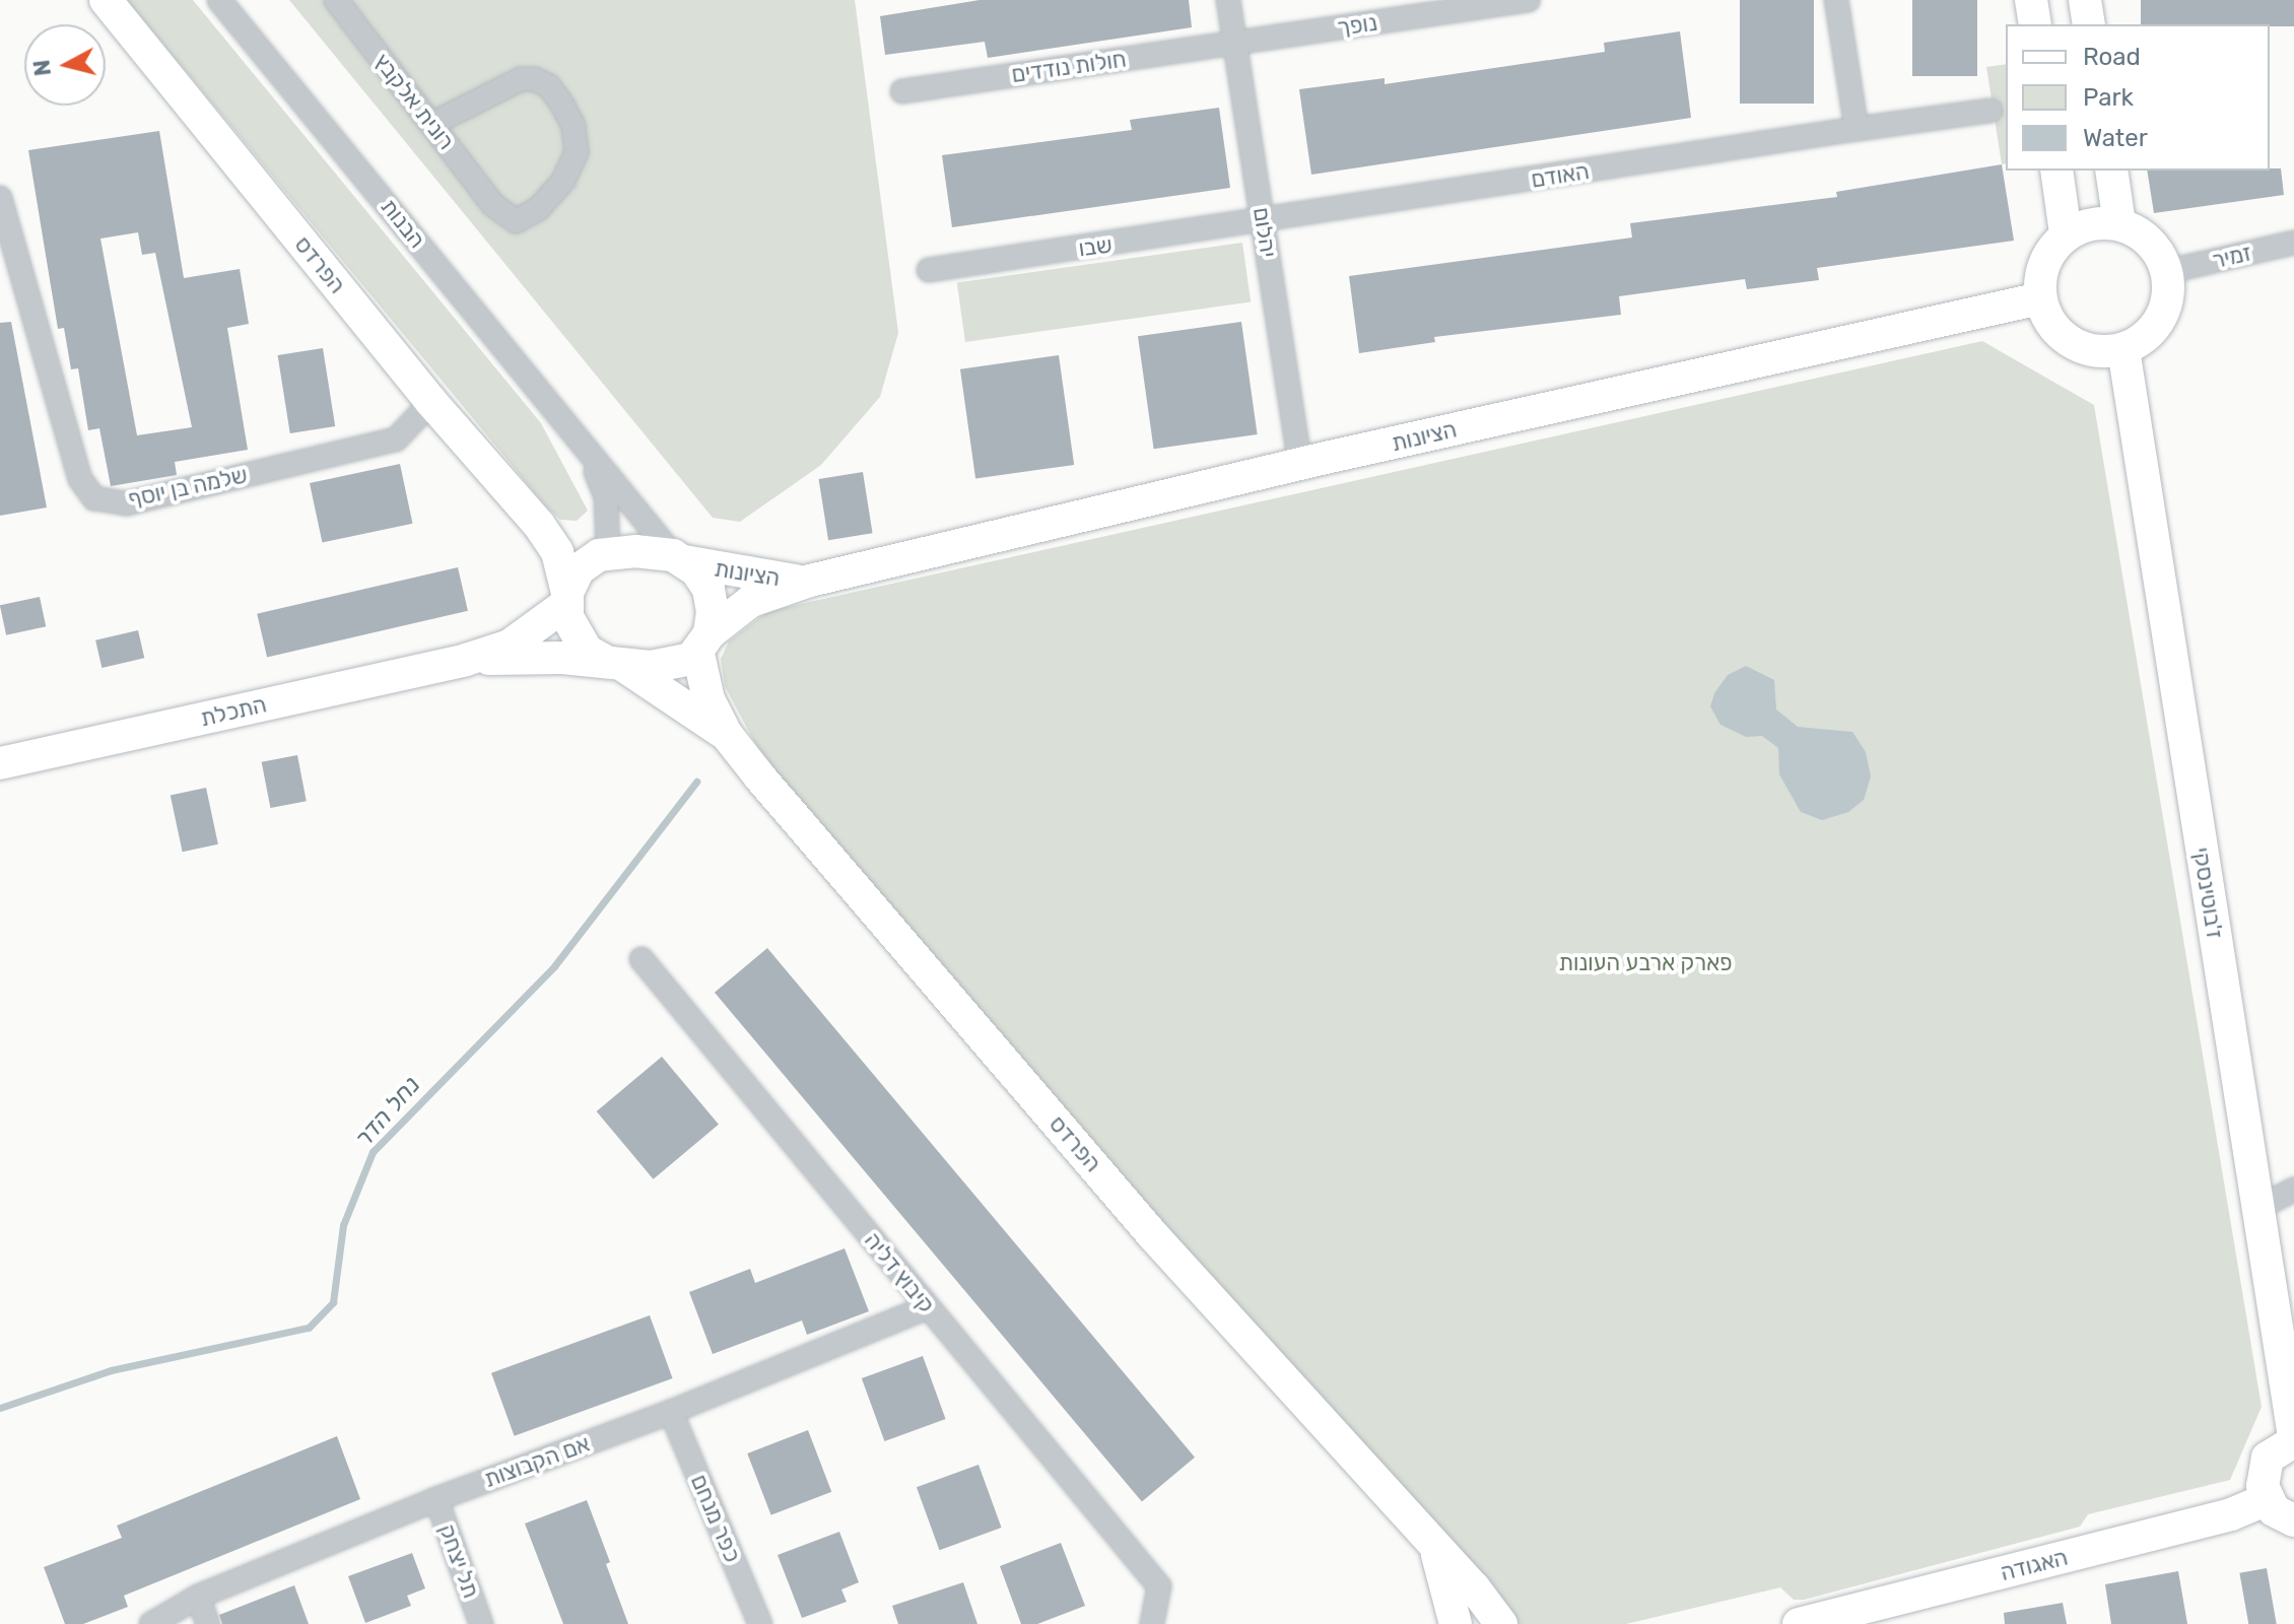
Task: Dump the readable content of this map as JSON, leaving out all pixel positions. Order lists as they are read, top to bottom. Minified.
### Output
{"streets":{"street":["נופך","חולות נודדים","רונית אלקבץ","האודם","הבנות","יהלום","שבו","זמיר","הפרדס","הציונות","שלמה בן יוסף","התכלת","ז'בוטינסקי","קיבוץ דליה","אם הקבוצות","כפר מנחם","תל יצחק","האגודה"]},"crossings":[["נופך","חולות נודדים"],["נופך","יהלום"],["חולות נודדים","יהלום"],["האודם","יהלום"],["האודם","שבו"],["הבנות","הפרדס"],["הבנות","הציונות"],["הבנות","התכלת"],["יהלום","שבו"],["יהלום","הציונות"],["זמיר","הציונות"],["זמיר","ז'בוטינסקי"],["הפרדס","הציונות"],["הפרדס","שלמה בן יוסף"],["הפרדס","התכלת"],["הציונות","התכלת"],["הציונות","ז'בוטינסקי"],["קיבוץ דליה","אם הקבוצות"],["אם הקבוצות","כפר מנחם"],["אם הקבוצות","תל יצחק"]],"water":["נחל הדר"],"parks":["פארק ארבע העונות"],"legend":["Road","Park","Water"],"north":"left"}
